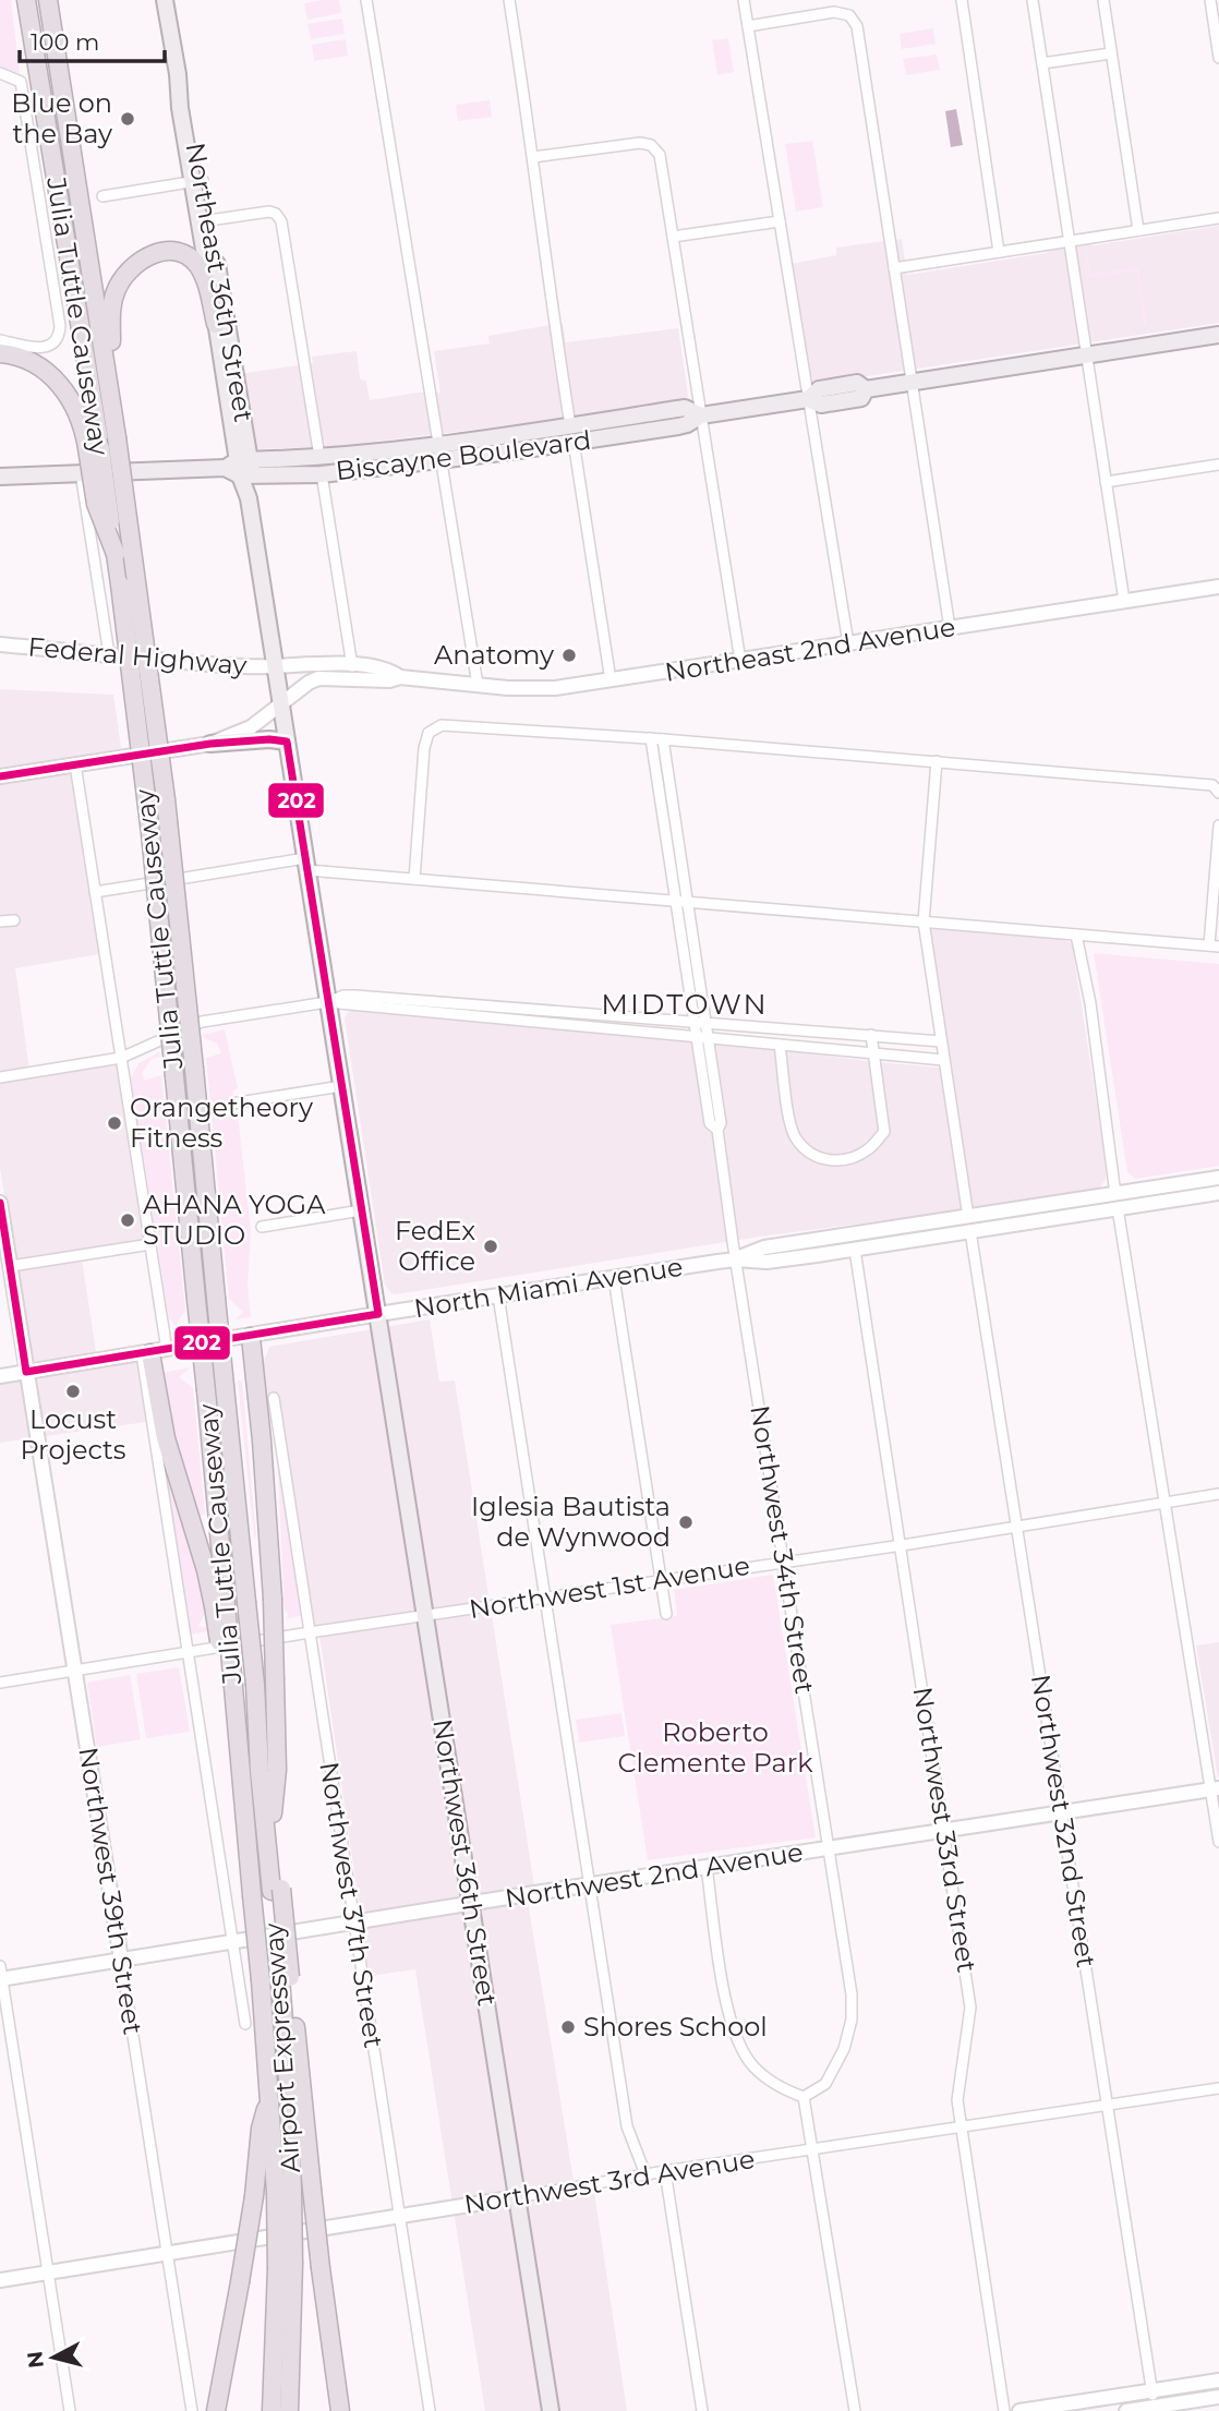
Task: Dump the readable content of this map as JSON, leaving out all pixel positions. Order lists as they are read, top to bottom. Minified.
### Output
{"streets":{"highway":["Julia Tuttle Causeway","Airport Expressway"],"main road":["Northeast 36th Street","Biscayne Boulevard","Northeast 2nd Avenue","Federal Highway","North Miami Avenue","Northwest 36th Street","Northwest 2nd Avenue","Northwest 39th Street","Northwest 3rd Avenue"],"street":["Northwest 34th Street","Northwest 1st Avenue","Northwest 32nd Street","Northwest 33rd Street","Northwest 37th Street"]},"crossings":[["Northeast 36th Street","Biscayne Boulevard"],["Northeast 36th Street","Northeast 2nd Avenue"],["Northeast 36th Street","Federal Highway"],["Northeast 36th Street","North Miami Avenue"],["Northeast 36th Street","Northwest 36th Street"],["Julia Tuttle Causeway","Airport Expressway"],["Northeast 2nd Avenue","Federal Highway"],["North Miami Avenue","Northwest 34th Street"],["North Miami Avenue","Northwest 32nd Street"],["North Miami Avenue","Northwest 33rd Street"],["North Miami Avenue","Northwest 36th Street"],["North Miami Avenue","Northwest 39th Street"],["Northwest 34th Street","Northwest 1st Avenue"],["Northwest 34th Street","Northwest 2nd Avenue"],["Northwest 1st Avenue","Northwest 32nd Street"],["Northwest 1st Avenue","Northwest 33rd Street"],["Northwest 1st Avenue","Northwest 36th Street"],["Northwest 1st Avenue","Northwest 39th Street"],["Northwest 1st Avenue","Northwest 37th Street"],["Northwest 32nd Street","Northwest 2nd Avenue"],["Northwest 32nd Street","Northwest 3rd Avenue"],["Northwest 33rd Street","Northwest 2nd Avenue"],["Northwest 33rd Street","Northwest 3rd Avenue"],["Northwest 36th Street","Northwest 2nd Avenue"],["Northwest 36th Street","Northwest 3rd Avenue"],["Northwest 2nd Avenue","Northwest 39th Street"],["Northwest 2nd Avenue","Northwest 37th Street"],["Northwest 39th Street","Northwest 3rd Avenue"],["Northwest 37th Street","Northwest 3rd Avenue"]],"districts":["MIDTOWN"],"parks":["Roberto Clemente Park"],"places":["Blue on the Bay","Anatomy","Orangetheory Fitness","AHANA YOGA STUDIO","FedEx Office","Locust Projects","Iglesia Bautista de Wynwood","Shores School"],"lines":["transit line 202"],"scale_bar":"100 m","north":"left"}
